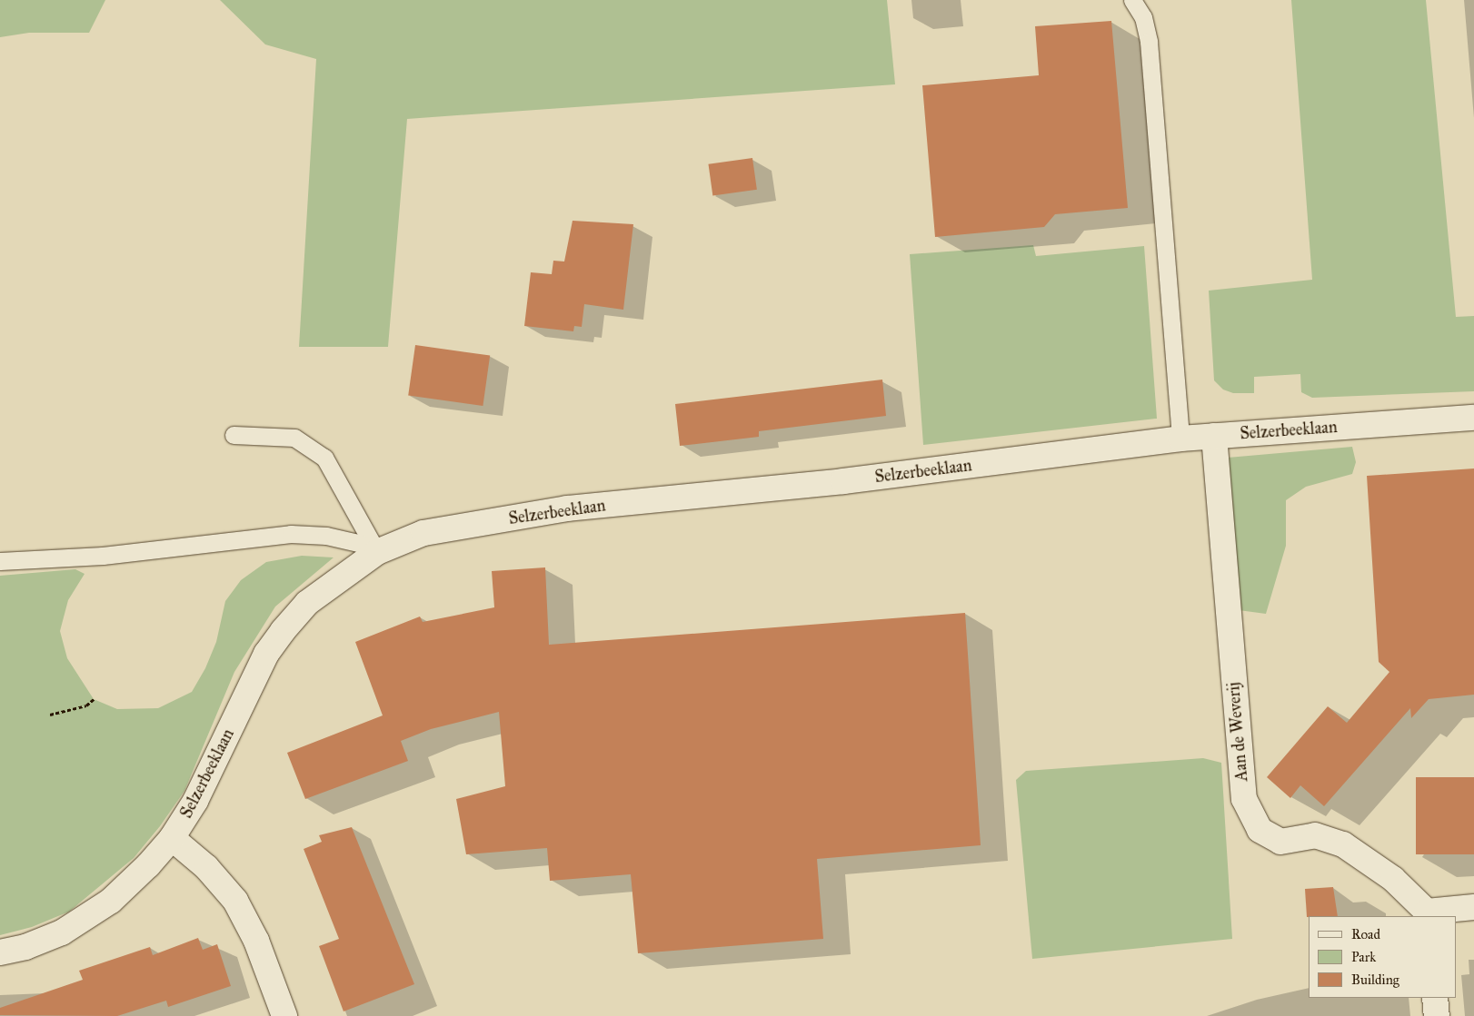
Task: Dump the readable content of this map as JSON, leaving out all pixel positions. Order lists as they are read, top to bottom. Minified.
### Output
{"streets":{"street":["Selzerbeeklaan","Aan de Weverij"]},"crossings":[["Selzerbeeklaan","Aan de Weverij"]],"legend":["Road","Park","Building"]}
